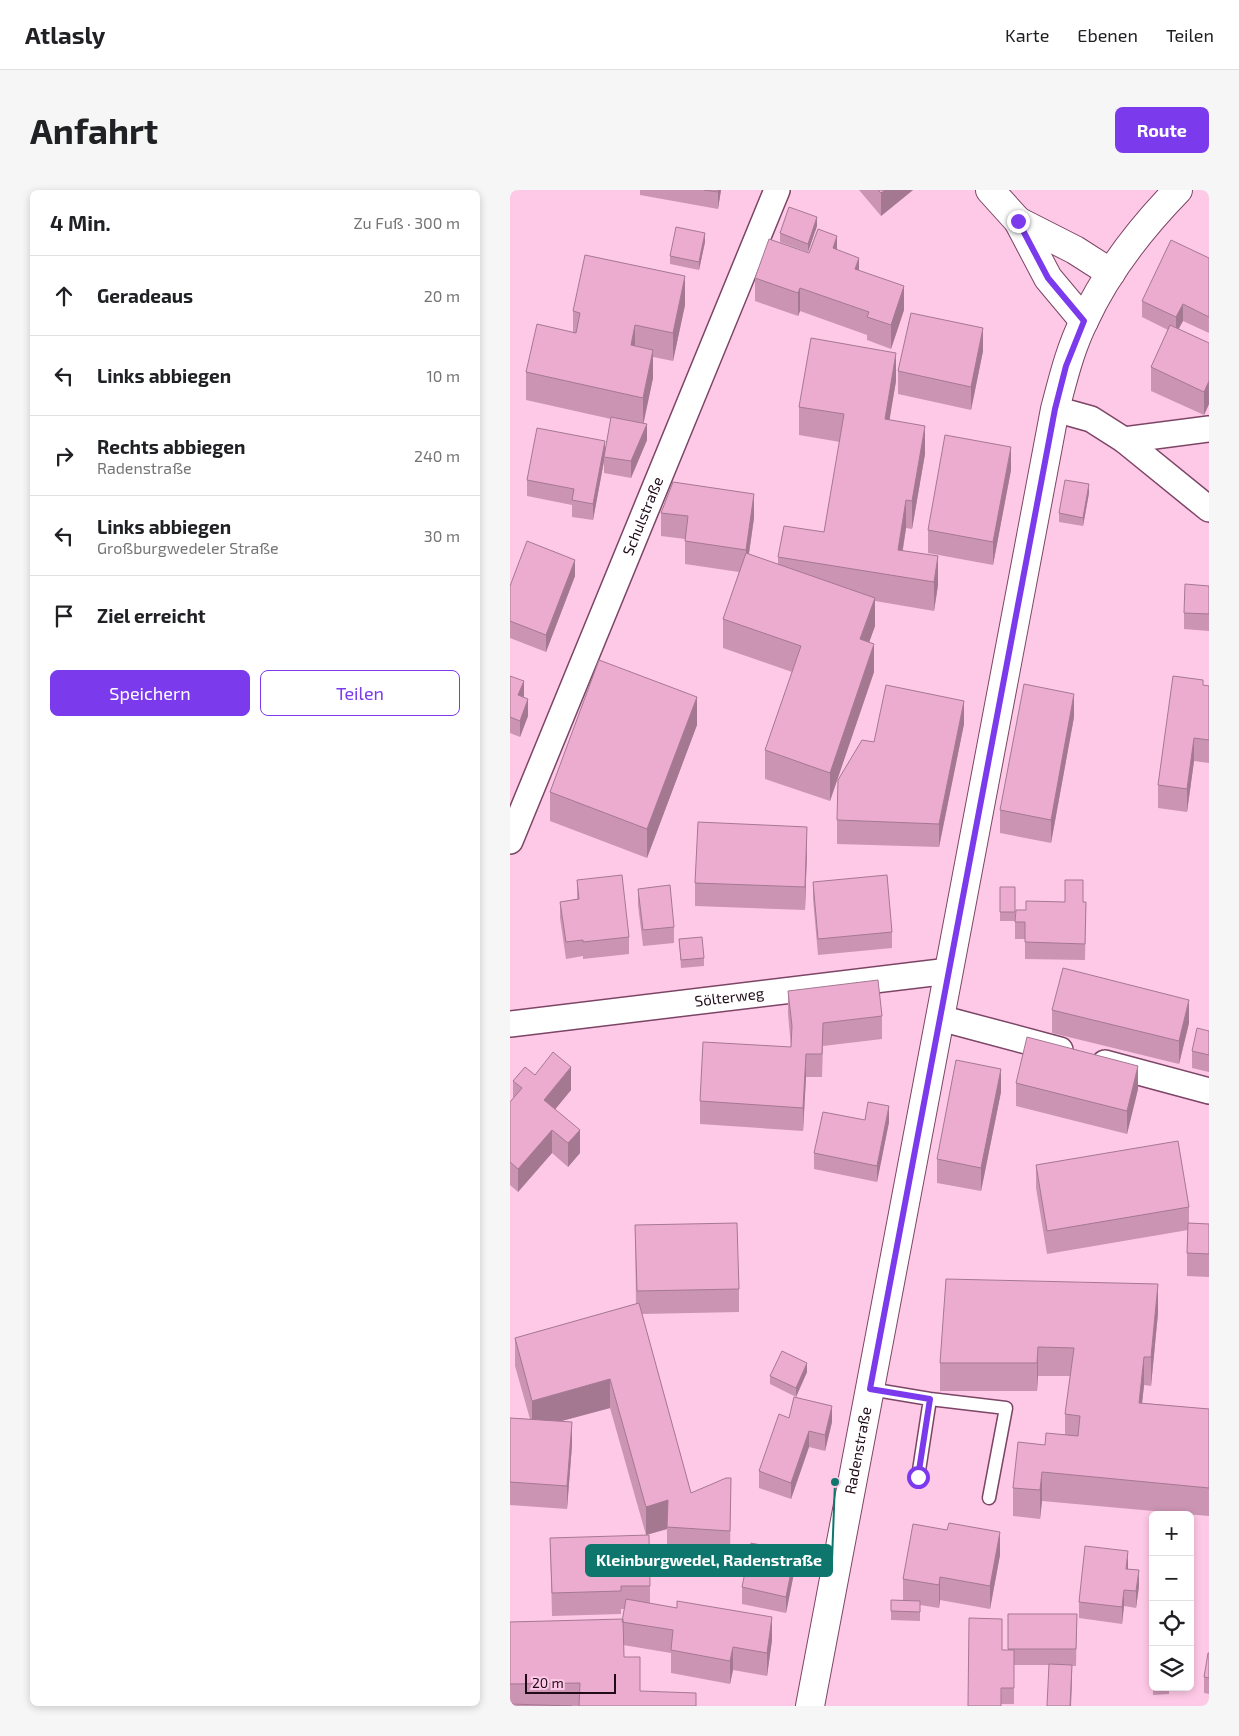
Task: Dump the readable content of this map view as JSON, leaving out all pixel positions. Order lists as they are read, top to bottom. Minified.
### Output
{"streets":{"street":["Schulstraße","Sölterweg","Radenstraße"]},"crossings":[["Sölterweg","Radenstraße"]],"places":["Kleinburgwedel, Radenstraße"],"scale_bar":"20 m","page":{"header":"Atlasly","nav":["Karte","Ebenen","Teilen"],"buttons":["Route",["Speichern","Teilen"]],"title":"Anfahrt","heading":["4 Min.","Zu Fuß · 300 m"],"list":[["Geradeaus","20 m"],["Links abbiegen","10 m"],["Rechts abbiegen","Radenstraße","240 m"],["Links abbiegen","Großburgwedeler Straße","30 m"],"Ziel erreicht"],"map_buttons":["+","−"],"scale":"20 m"}}
